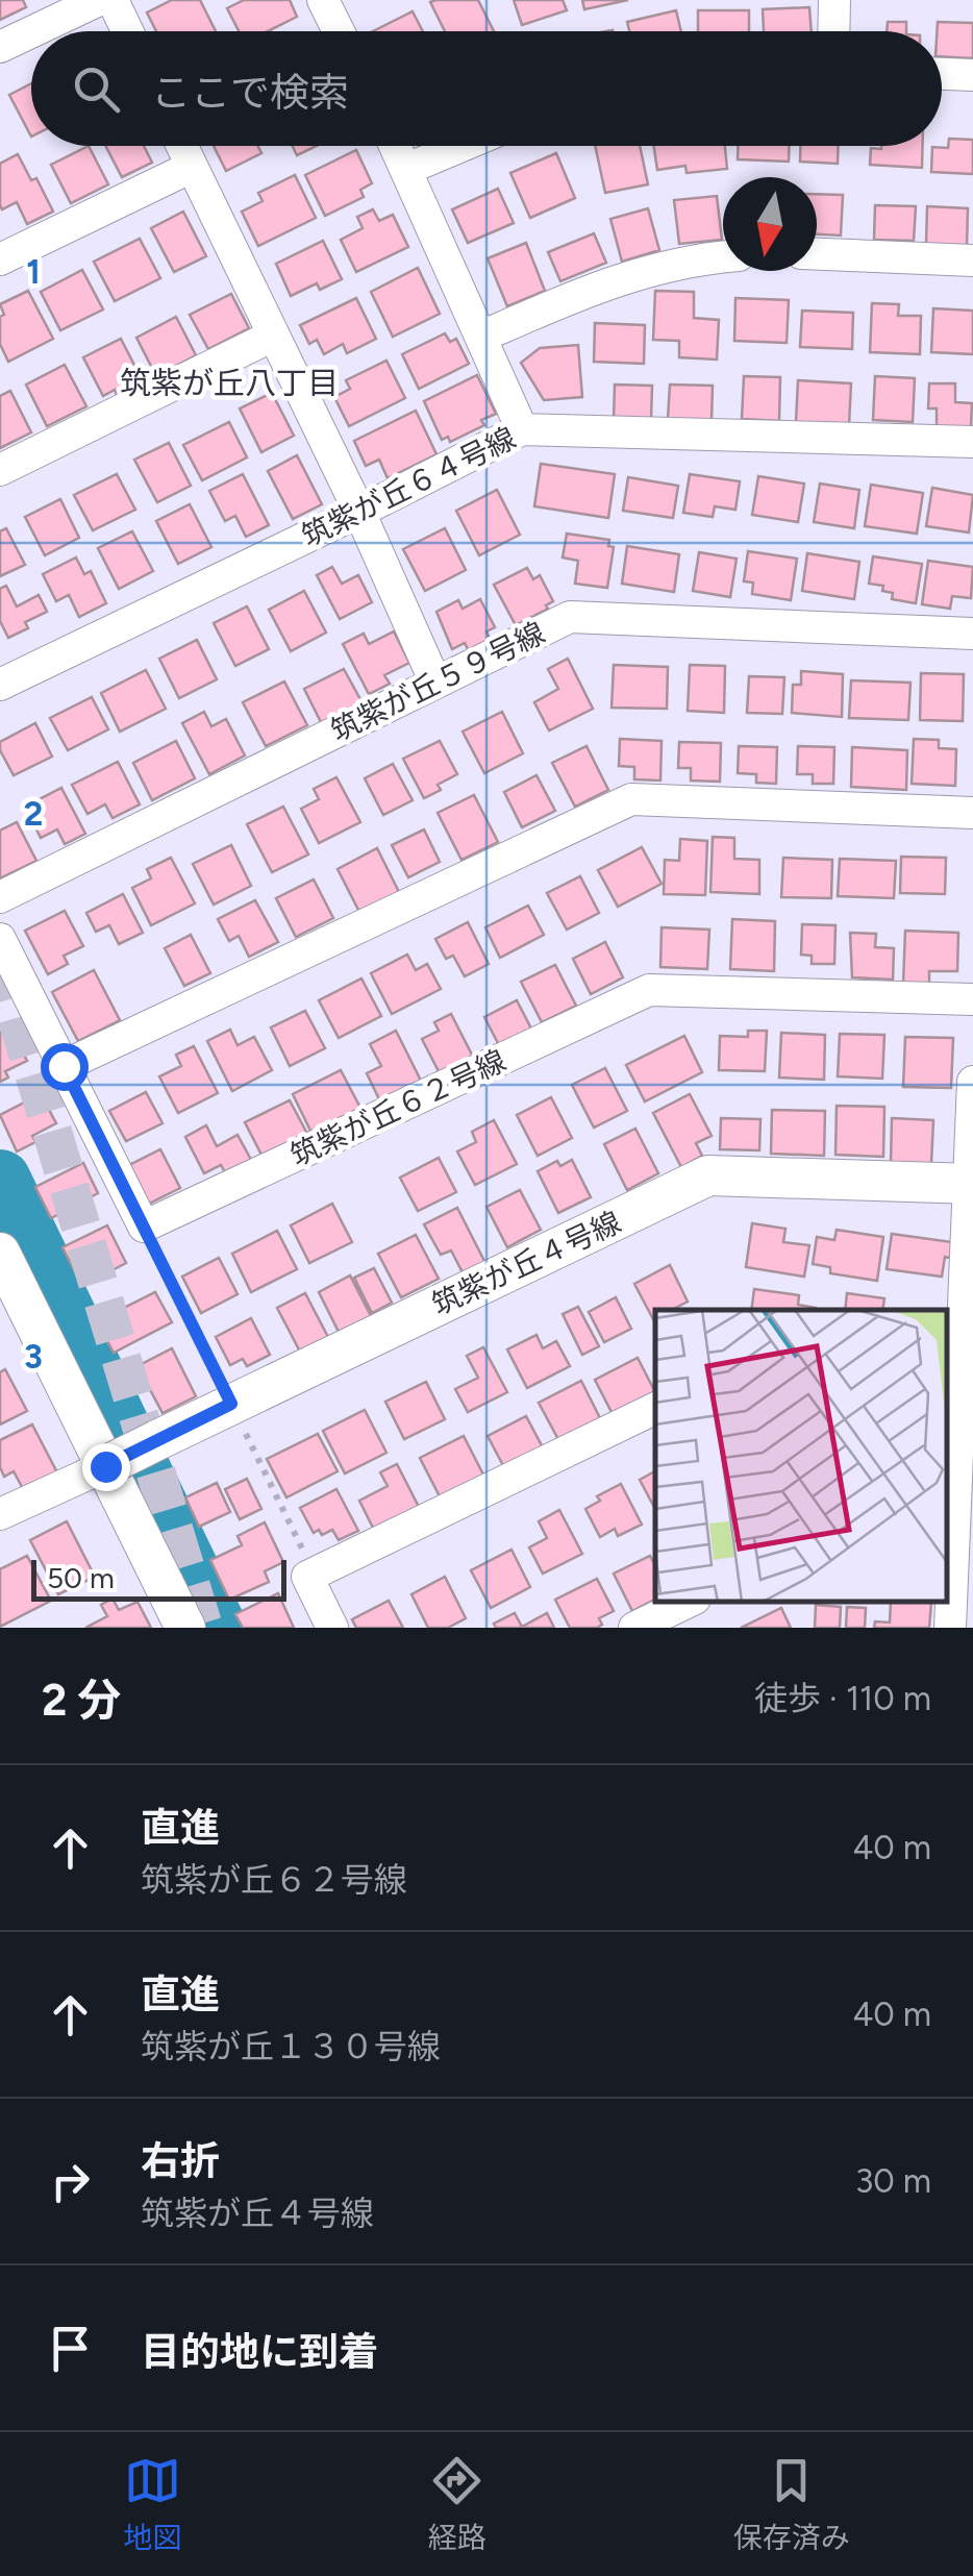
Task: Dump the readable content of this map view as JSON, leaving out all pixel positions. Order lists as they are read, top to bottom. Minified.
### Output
{"streets":{"street":["筑紫が丘６４号線","筑紫が丘５９号線","筑紫が丘６２号線","筑紫が丘４号線"]},"districts":["筑紫が丘八丁目"],"scale_bar":"50 m","north":"bottom","page":{"search":"ここで検索","scale":"50 m","heading":["2 分","徒歩 · 110 m"],"list":[["直進","筑紫が丘６２号線","40 m"],["直進","筑紫が丘１３０号線","40 m"],["右折","筑紫が丘４号線","30 m"],"目的地に到着"],"nav":["地図","経路","保存済み"]},"grid":{"rows":["1","2","3"]}}
